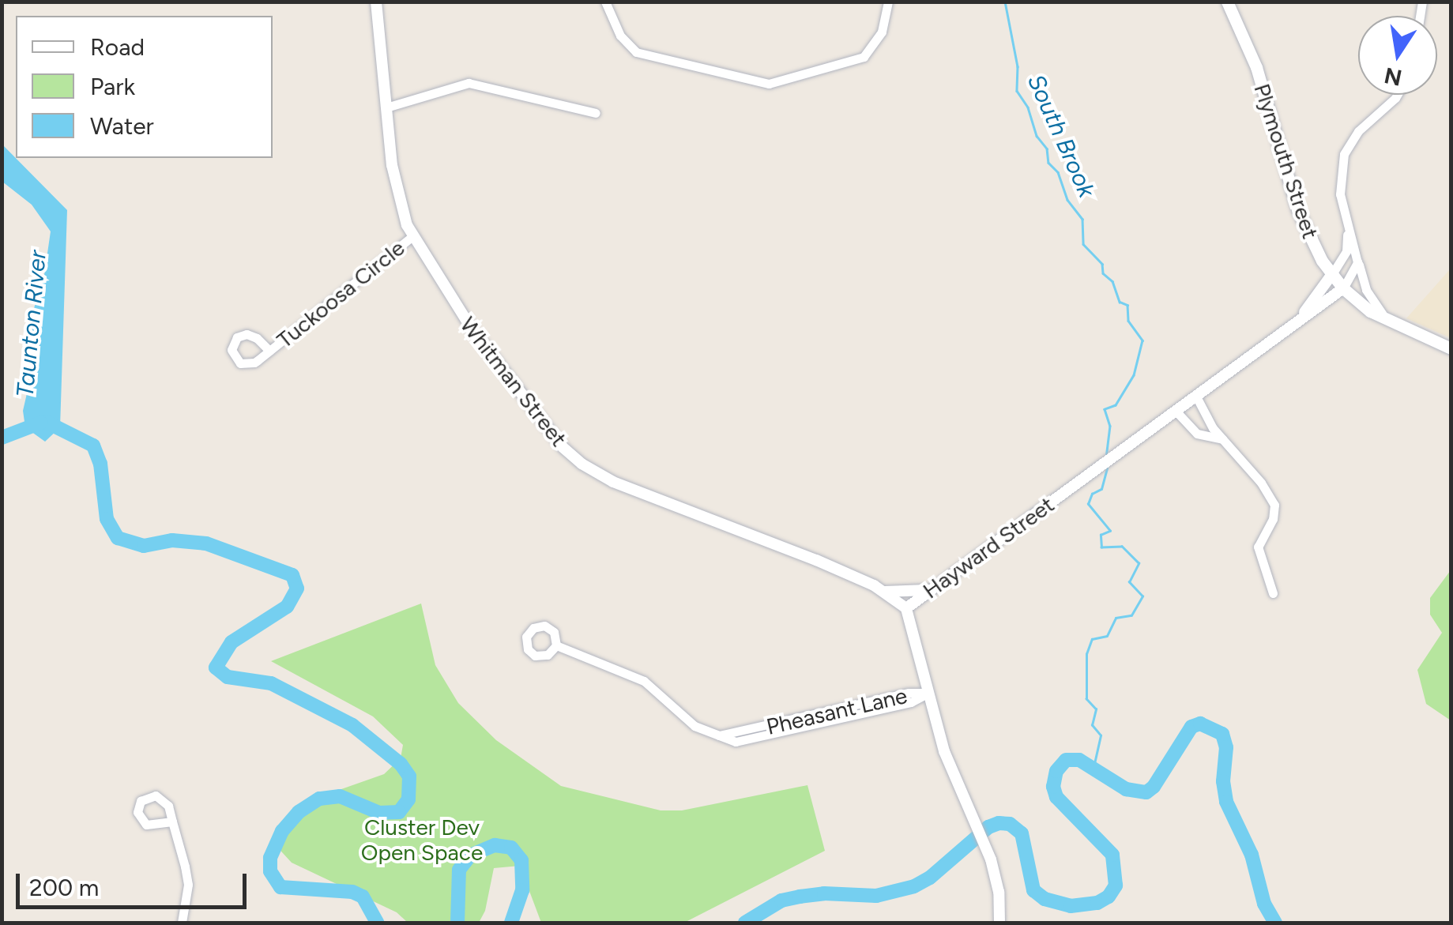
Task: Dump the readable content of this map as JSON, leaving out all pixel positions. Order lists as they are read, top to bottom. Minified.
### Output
{"streets":{"main road":["Plymouth Street"],"street":["Tuckoosa Circle","Whitman Street","Hayward Street","Pheasant Lane"]},"crossings":[["Plymouth Street","Hayward Street"],["Tuckoosa Circle","Whitman Street"],["Whitman Street","Hayward Street"],["Hayward Street","Pheasant Lane"]],"water":["South Brook","Taunton River"],"parks":["Cluster Dev Open Space"],"legend":["Road","Park","Water"],"scale_bar":"200 m","north":"bottom"}
